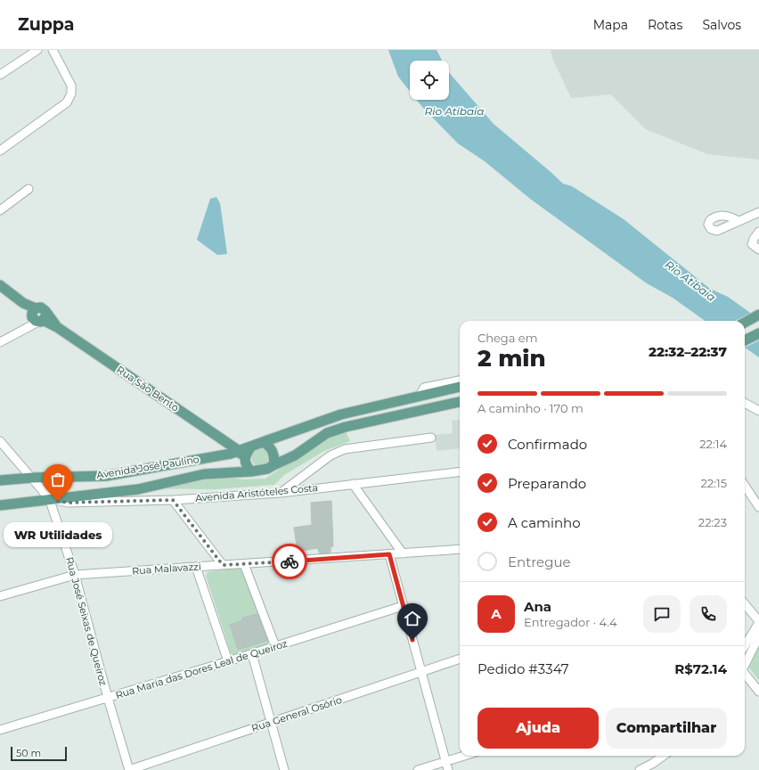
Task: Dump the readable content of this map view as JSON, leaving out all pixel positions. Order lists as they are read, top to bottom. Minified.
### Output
{"streets":{"main road":["Rua São Bento","Avenida José Paulino"],"street":["Avenida Aristóteles Costa","Rua Malavazzi","Rua José Seixas de Queiroz","Rua Maria das Dores Leal de Queiroz","Rua General Osório"]},"crossings":[["Rua São Bento","Avenida José Paulino"],["Avenida José Paulino","Avenida Aristóteles Costa"],["Avenida José Paulino","Rua José Seixas de Queiroz"],["Avenida Aristóteles Costa","Rua José Seixas de Queiroz"],["Rua Malavazzi","Rua José Seixas de Queiroz"],["Rua José Seixas de Queiroz","Rua Maria das Dores Leal de Queiroz"],["Rua José Seixas de Queiroz","Rua General Osório"]],"water":["Rio Atibaia"],"places":["WR Utilidades"],"scale_bar":"50 m","page":{"header":"Zuppa","nav":["Mapa","Rotas","Salvos"],"heading":["2 min","Chega em","22:32–22:37"],"panel":["Ana","Entregador · 4.4","Pedido #3347","R$72.14"],"bar":"A caminho · 170 m","list":[["Confirmado","22:14"],["Preparando","22:15"],["A caminho","22:23"],"Entregue"],"bubble":"WR Utilidades","round":"A","buttons":["Ajuda","Compartilhar"],"scale":"50 m"}}
